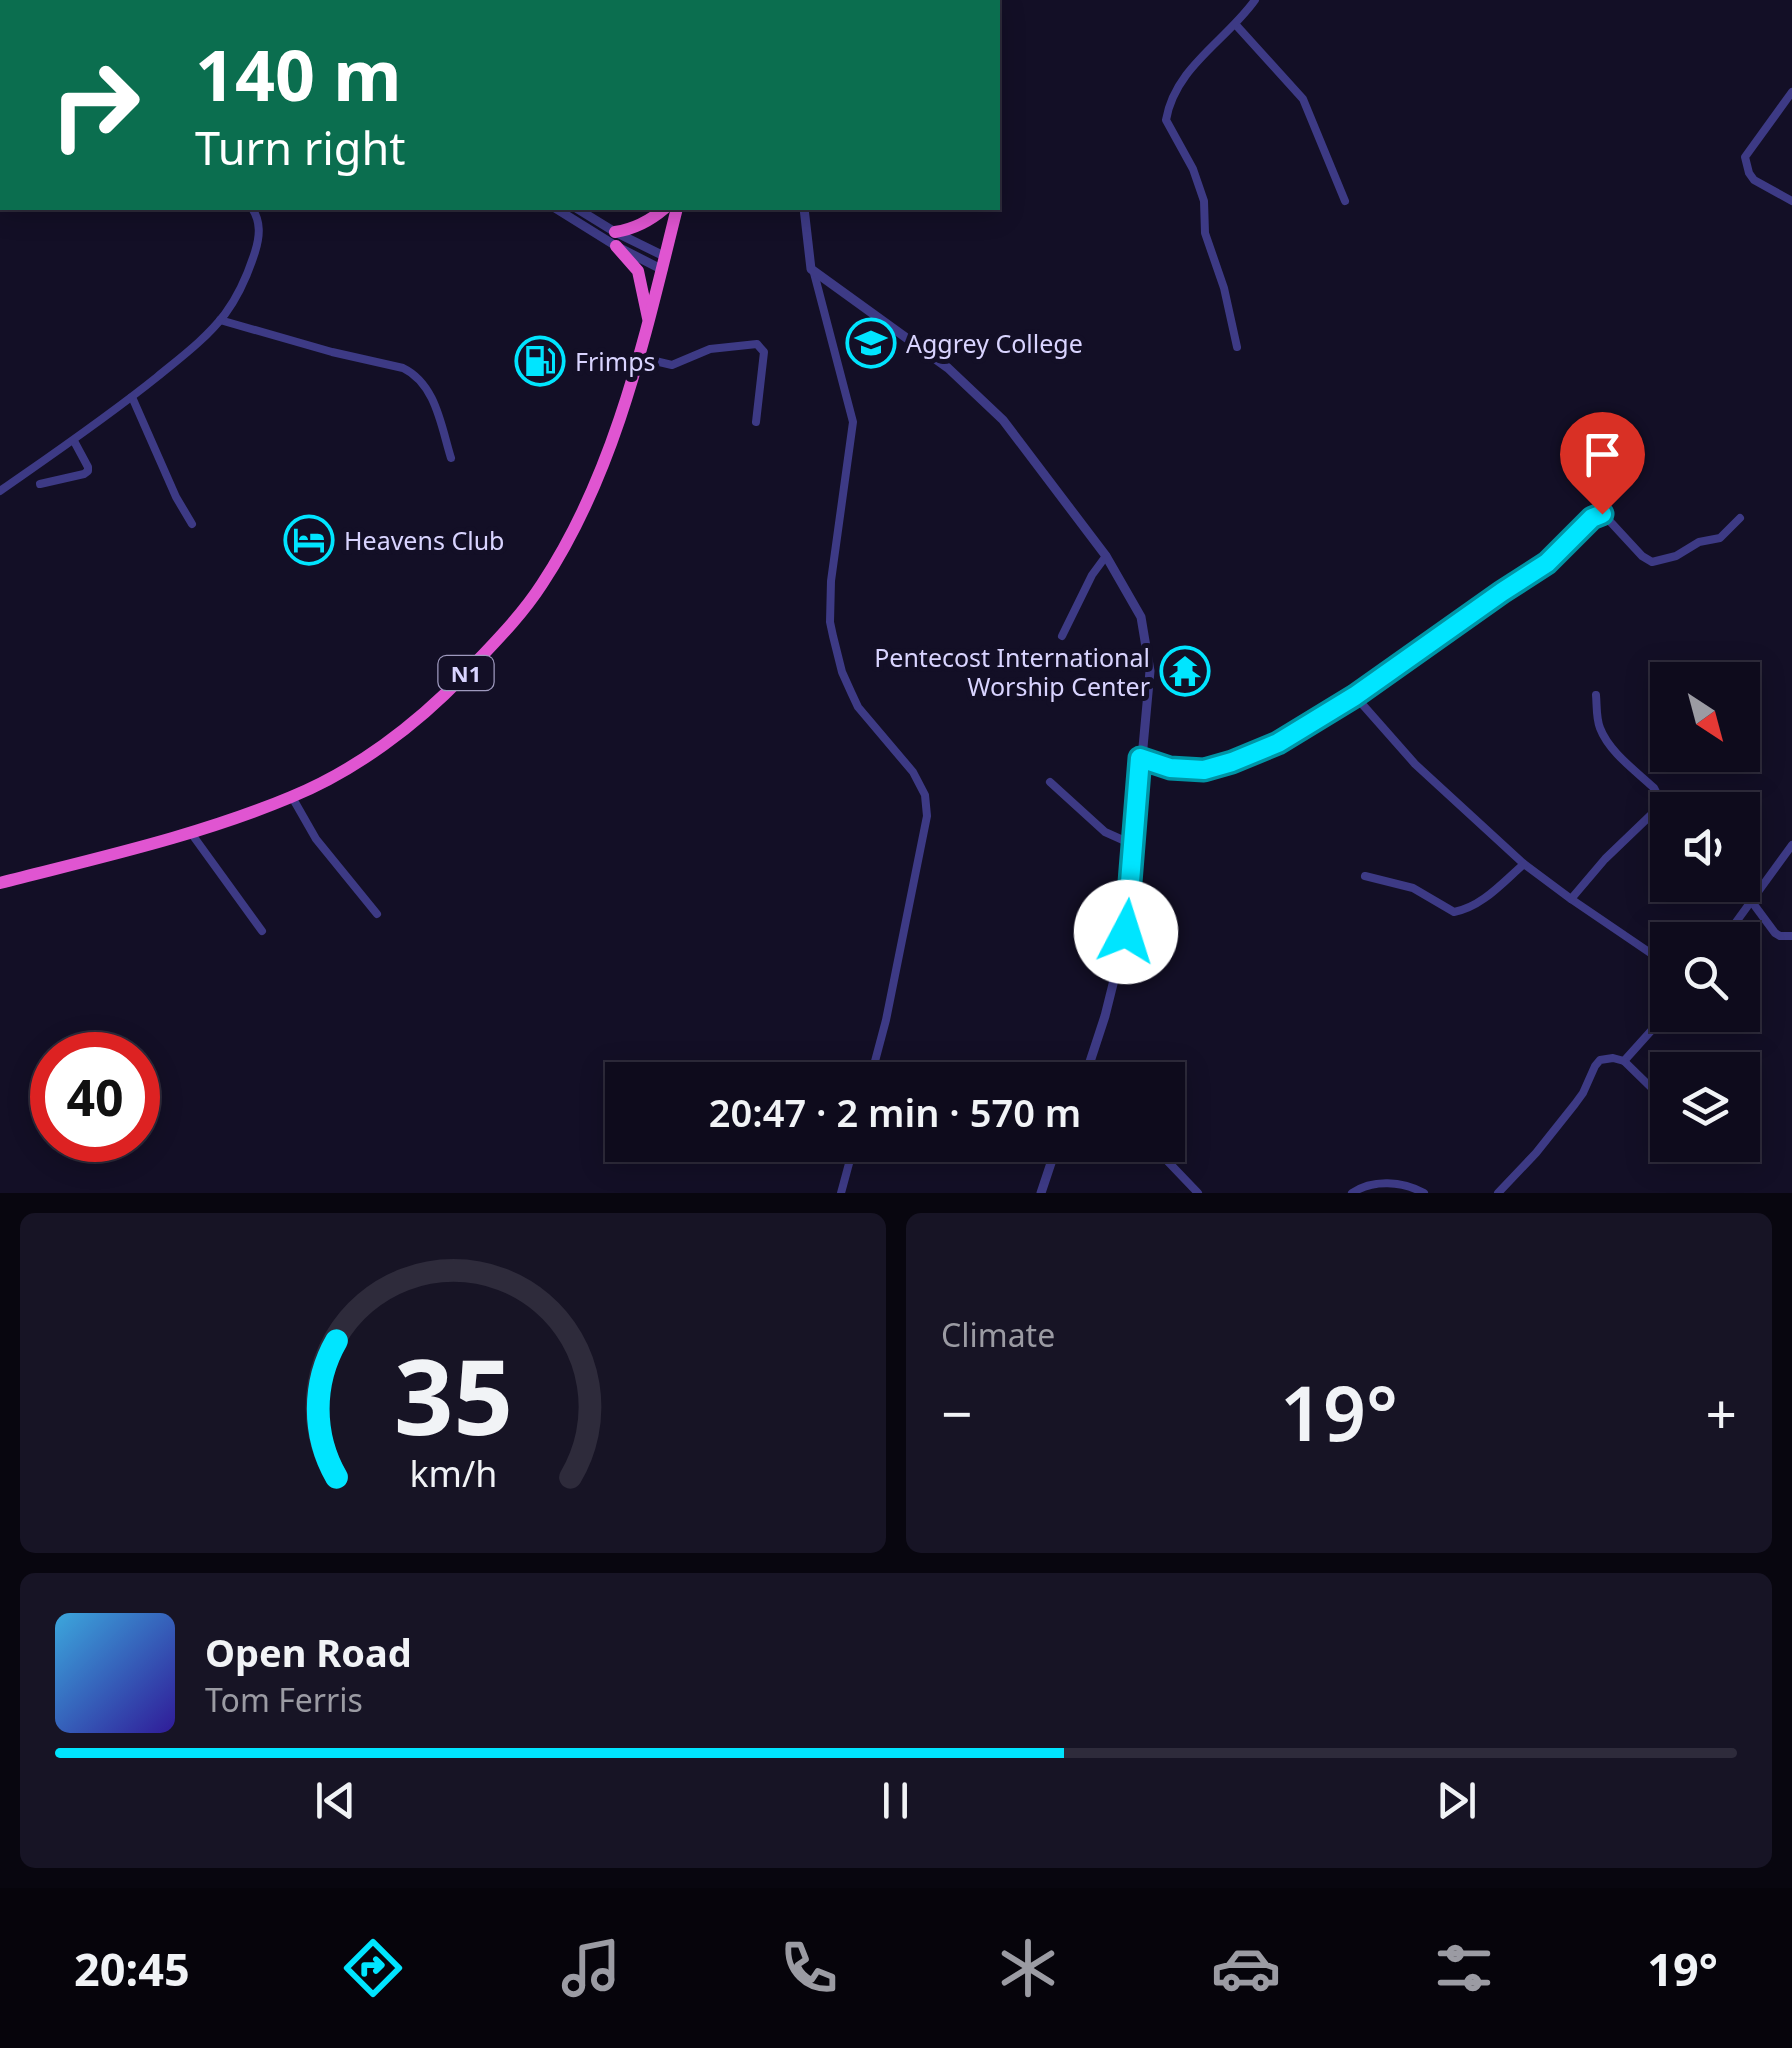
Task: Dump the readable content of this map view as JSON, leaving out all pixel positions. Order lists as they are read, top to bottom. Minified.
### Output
{"streets":{"highway":["N1"]},"places":{"school or university":["Aggrey College"],"fuel station":["Frimps"],"hotel":["Heavens Club"],"temple":["Pentecost International Worship Center"]},"north":"bottom right","page":{"turn":["140 m","Turn right"],"limit":"40","trip":"20:47 · 2 min · 570 m","tile":"Climate","heat":["−","19°","+"],"song":["Open Road","Tom Ferris"],"tabs":["20:45","19°"],"gauge":["35","km/h"]}}
